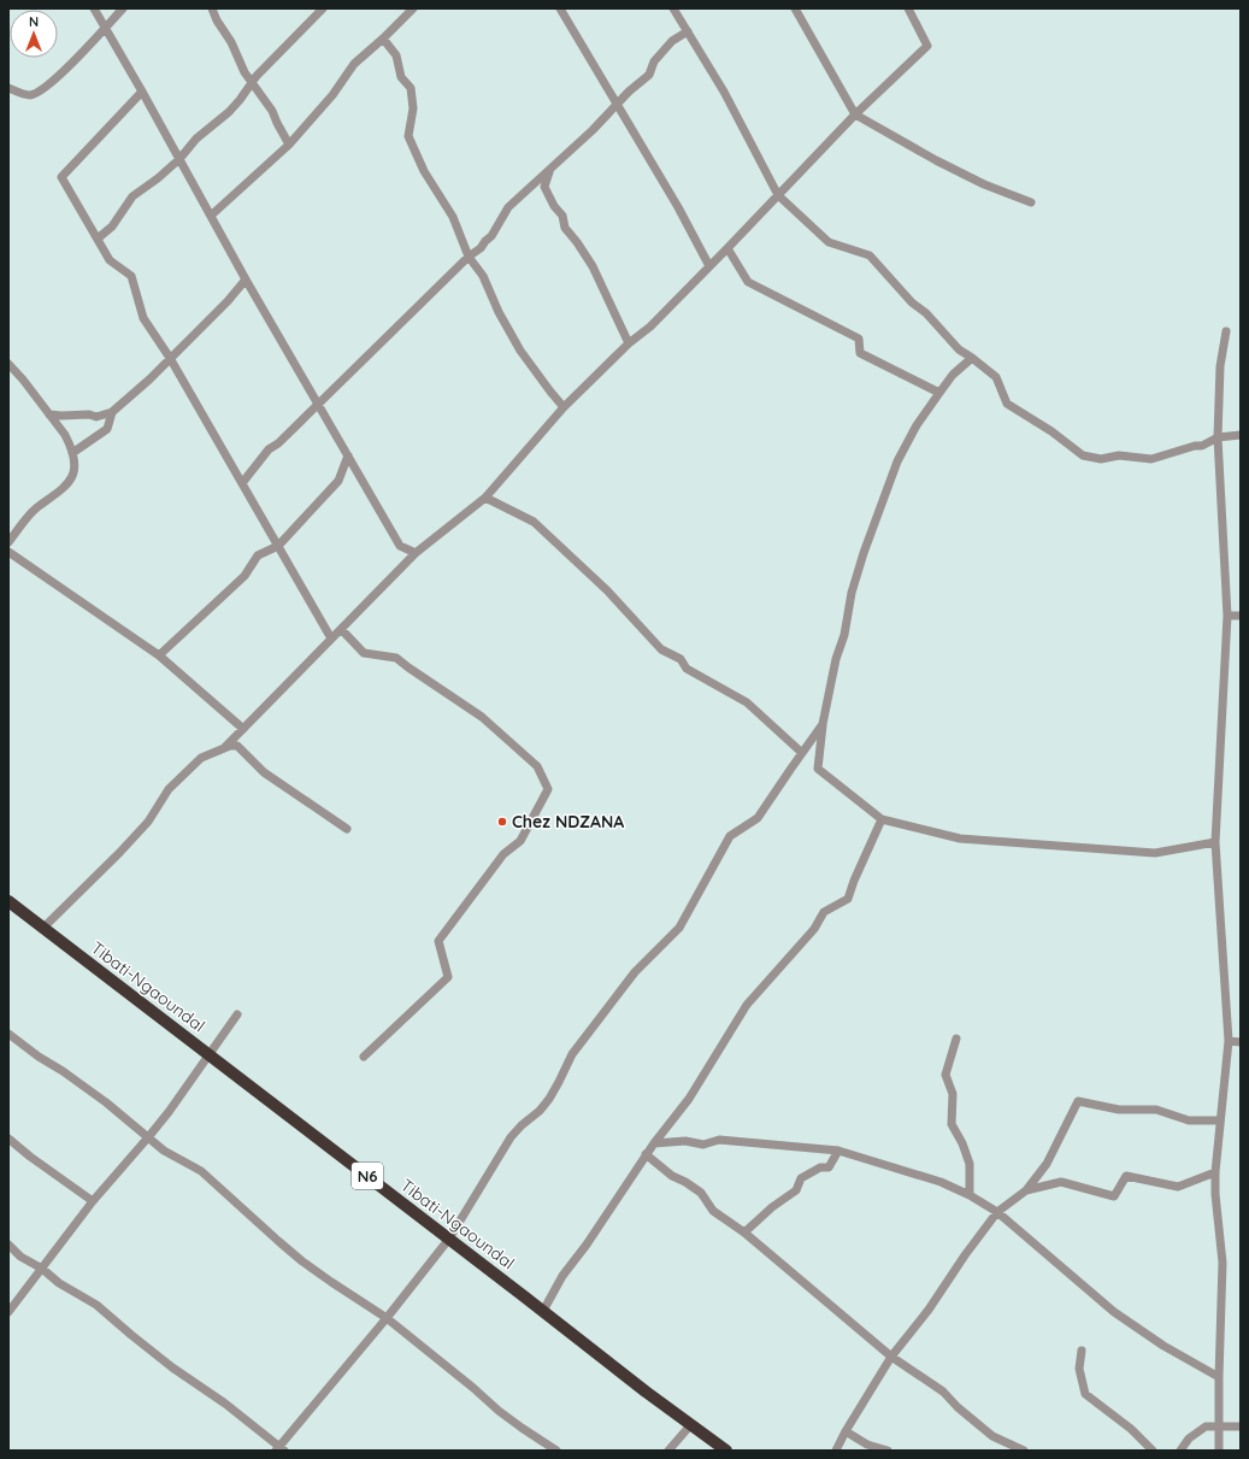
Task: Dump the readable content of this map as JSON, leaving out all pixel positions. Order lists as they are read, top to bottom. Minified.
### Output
{"streets":{"highway":["Tibati-Ngaoundal","N6"]},"places":["Chez NDZANA"],"north":"top"}
